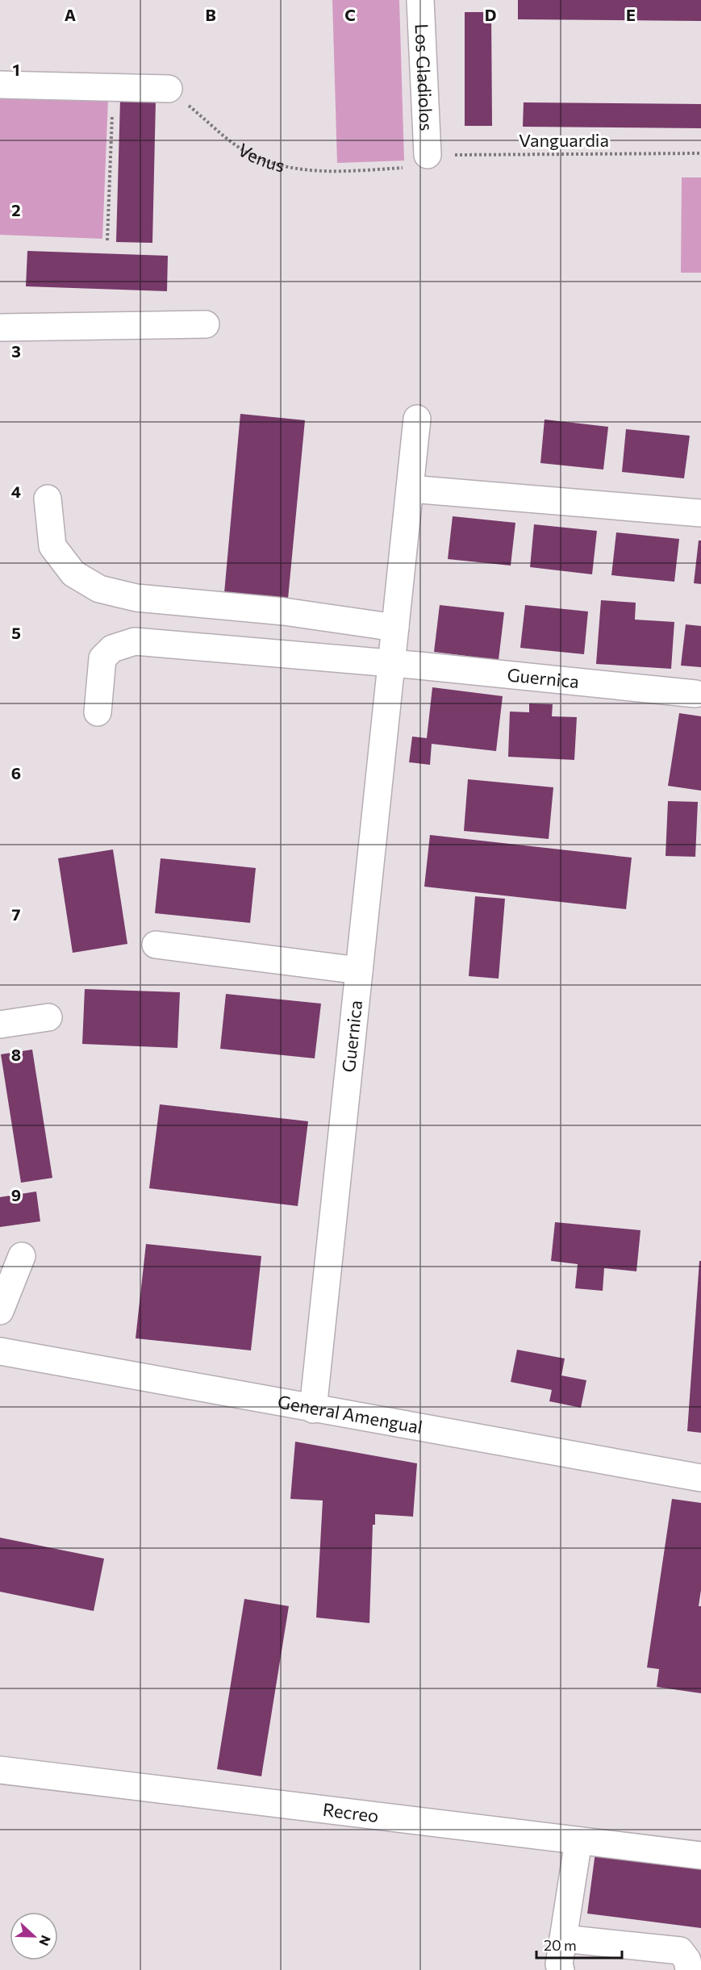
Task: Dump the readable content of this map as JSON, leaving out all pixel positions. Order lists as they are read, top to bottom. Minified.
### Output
{"streets":{"street":["Los Gladiolos","Guernica","General Amengual","Recreo"],"path":["Vanguardia","Venus"]},"crossings":[["Los Gladiolos","Vanguardia"],["Los Gladiolos","Venus"],["Vanguardia","Venus"],["Guernica","General Amengual"]],"scale_bar":"20 m","north":"right","grid":{"columns":["A","B","C","D","E"],"rows":["1","2","3","4","5","6","7","8","9"]}}
